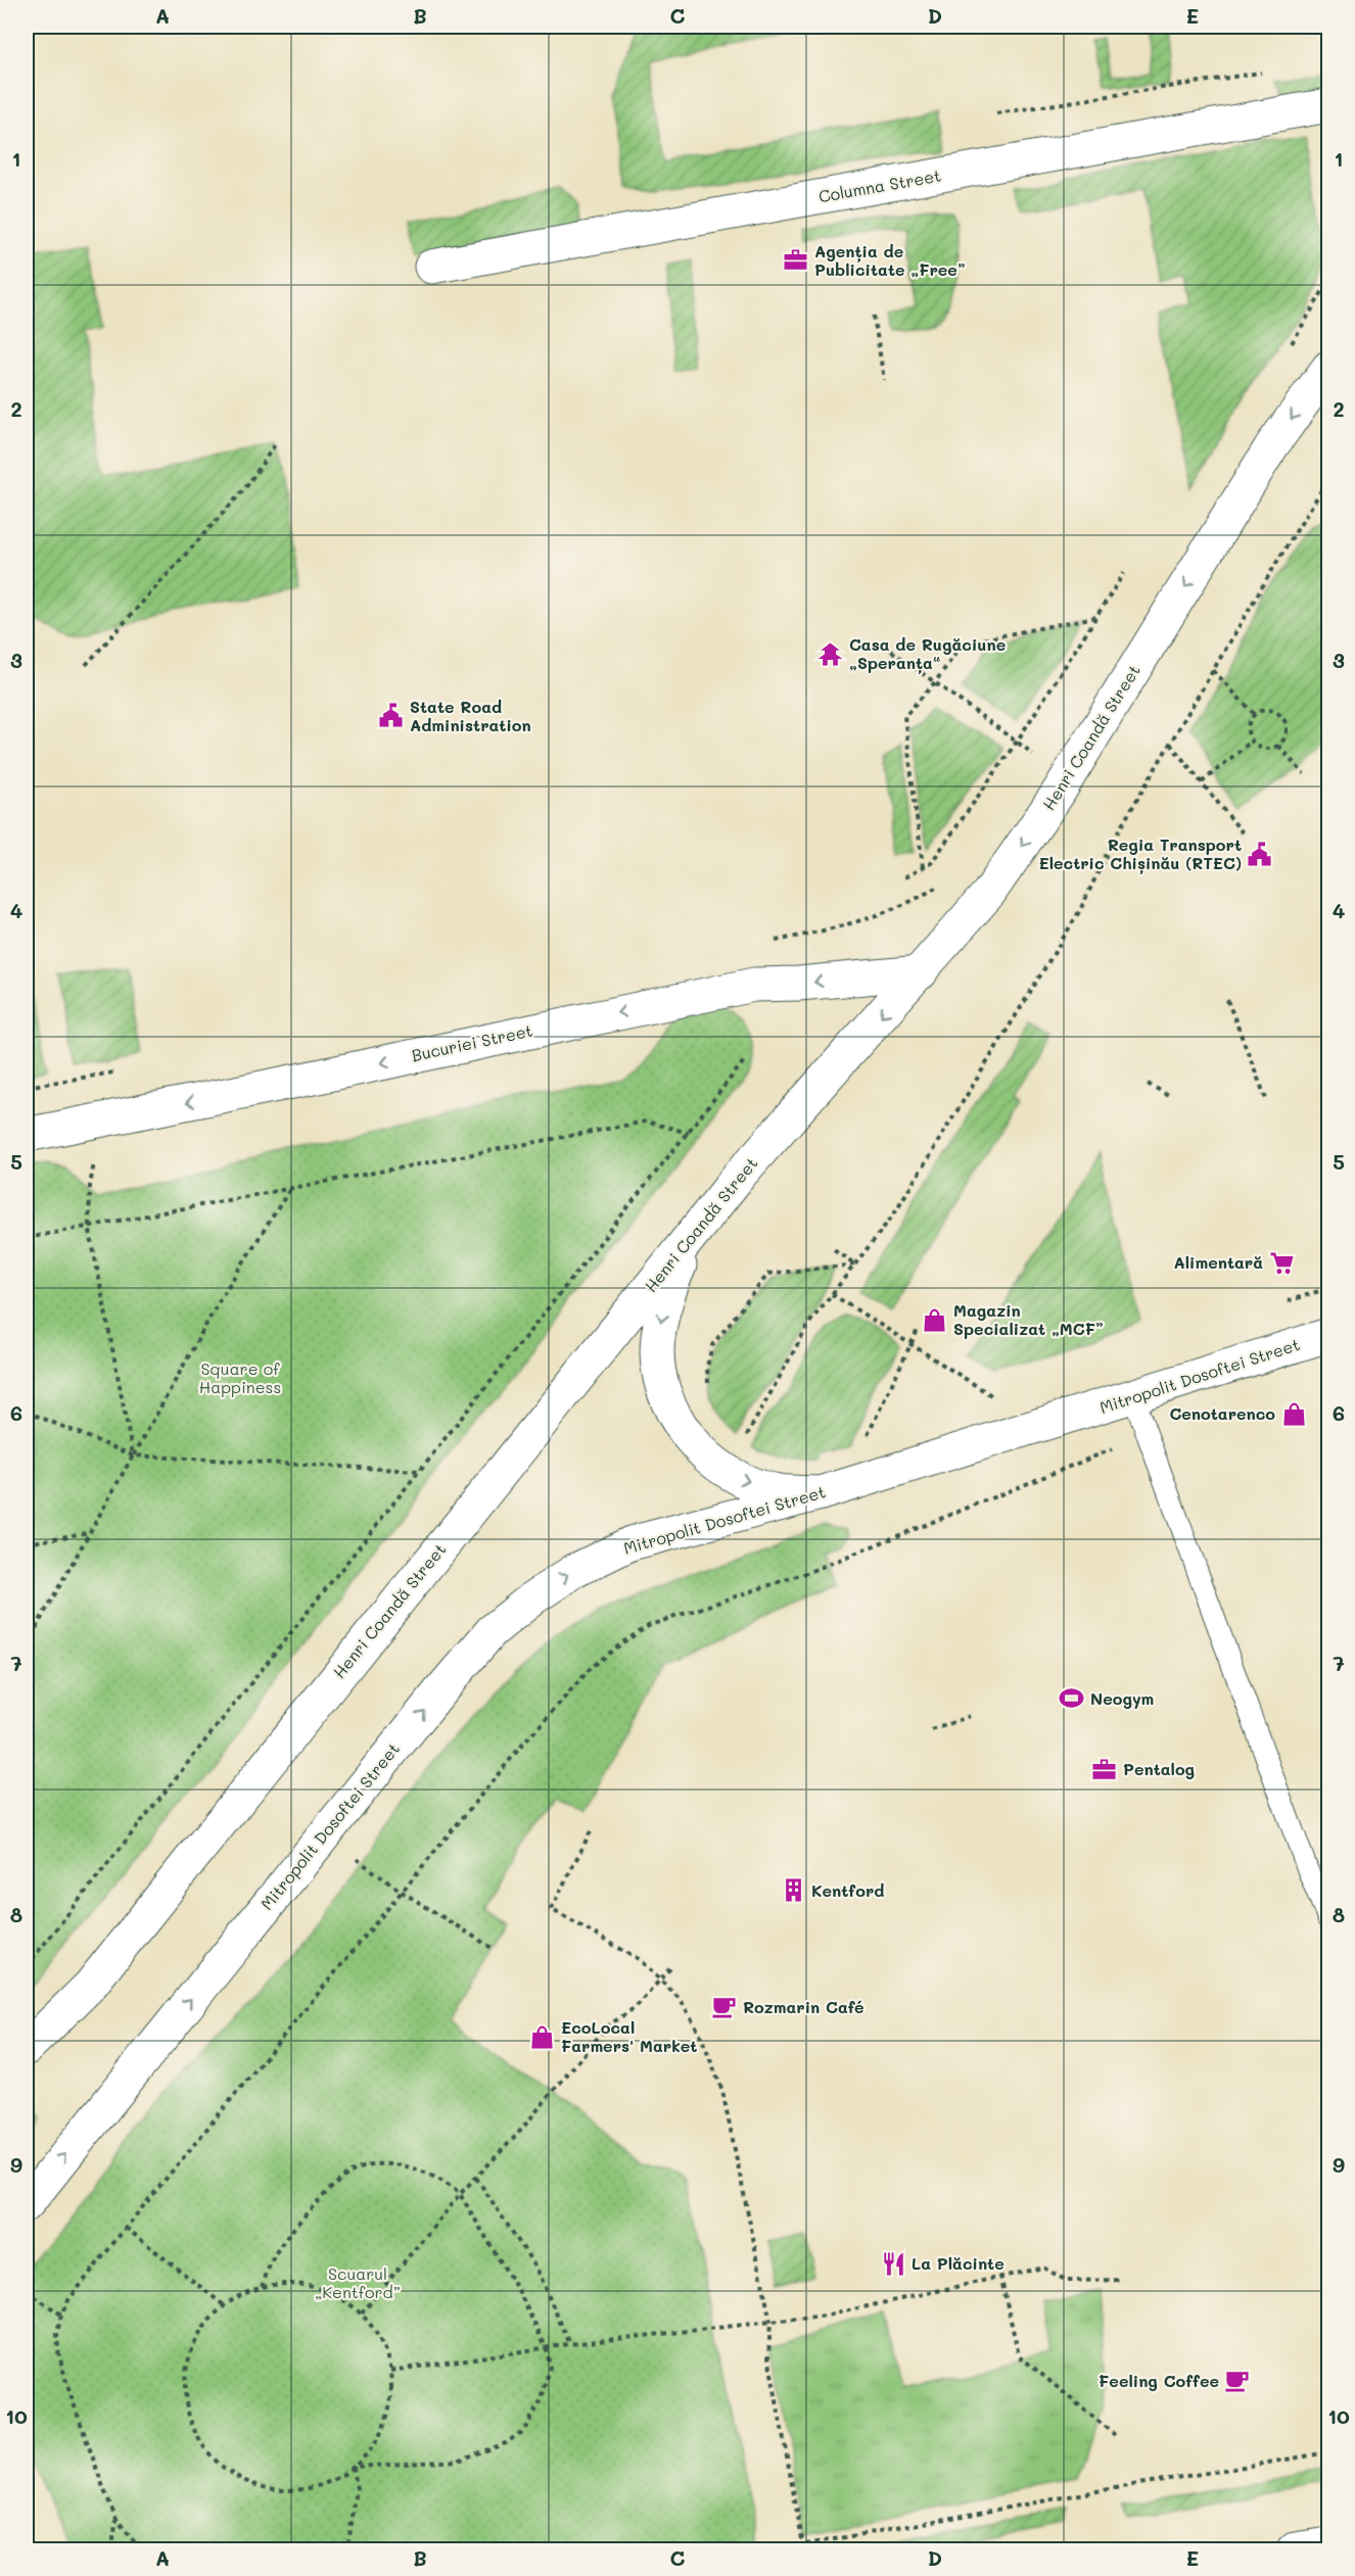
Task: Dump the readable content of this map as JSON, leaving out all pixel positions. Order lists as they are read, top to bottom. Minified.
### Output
{"streets":{"street":["Columna Street","Henri Coandă Street","Bucuriei Street","Mitropolit Dosoftei Street"]},"crossings":[["Henri Coandă Street","Bucuriei Street"]],"one_way":["Henri Coandă Street","Bucuriei Street","Mitropolit Dosoftei Street"],"parks":["Square of Happiness","Scuarul „Kentford”"],"places":{"office":["Agenția de Publicitate „Free”","Pentalog"],"temple":["Casa de Rugăciune „Speranța“"],"public building":["State Road Administration","Regia Transport Electric Chișinău (RTEC)"],"supermarket":["Alimentară"],"shop":["Magazin Specializat „MCF”","Cenotarenco","EcoLocal Farmers' Market"],"sports":["Neogym"],"building":["Kentford"],"cafe":["Rozmarin Café","Feeling Coffee"],"restaurant":["La Plăcinte"]},"grid":{"columns":["A","B","C","D","E"],"rows":["1","2","3","4","5","6","7","8","9","10"]}}
